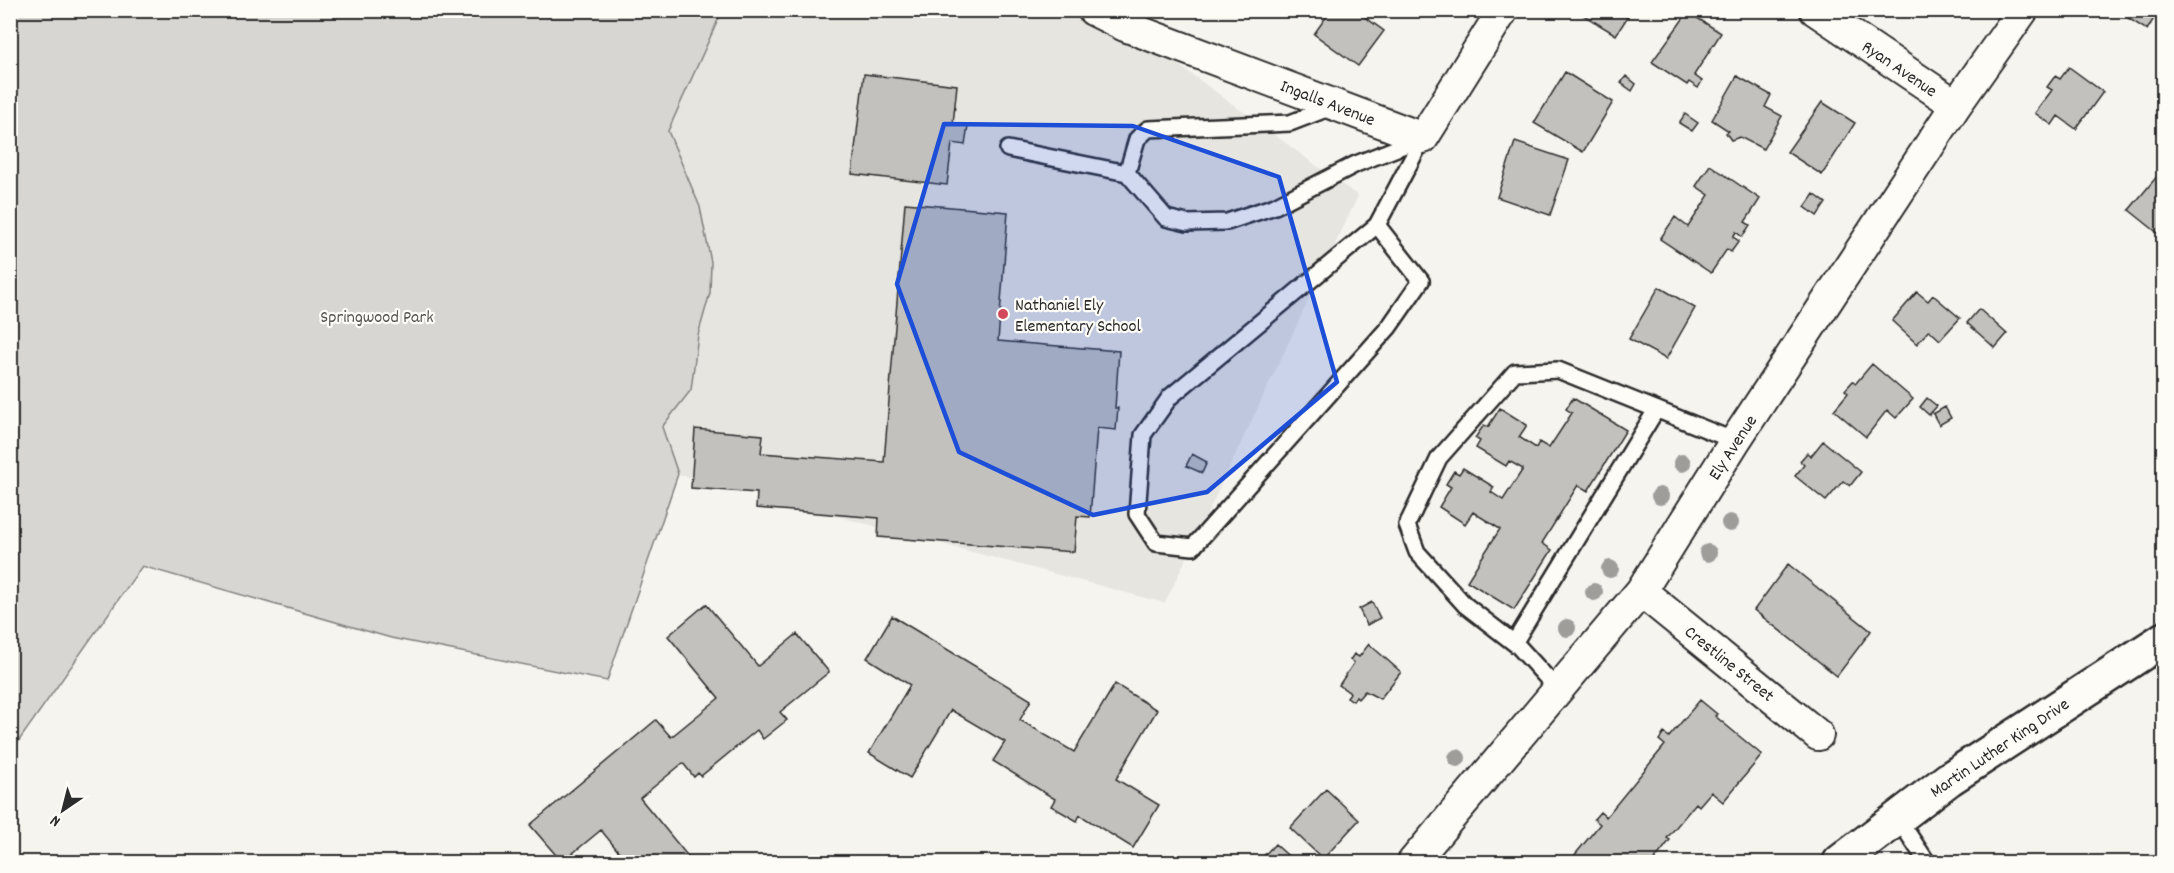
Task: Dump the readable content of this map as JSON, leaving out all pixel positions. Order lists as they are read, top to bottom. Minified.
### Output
{"streets":{"main road":["Martin Luther King Drive"],"street":["Ryan Avenue","Ingalls Avenue","Ely Avenue","Crestline Street"]},"crossings":[["Ryan Avenue","Ely Avenue"],["Ely Avenue","Crestline Street"]],"parks":["Springwood Park"],"places":["Nathaniel Ely Elementary School"],"north":"bottom left"}
